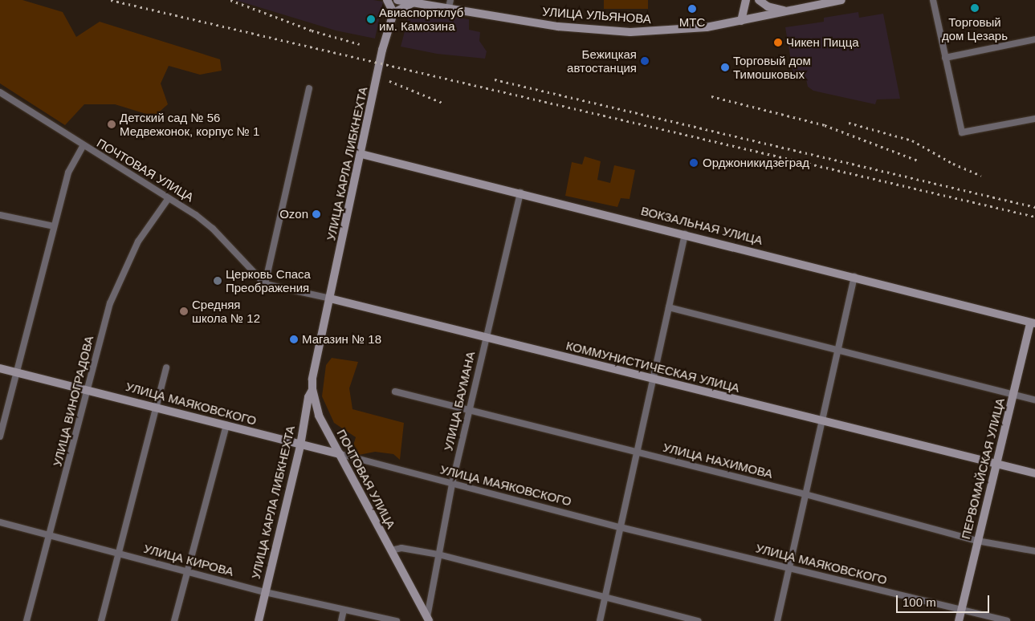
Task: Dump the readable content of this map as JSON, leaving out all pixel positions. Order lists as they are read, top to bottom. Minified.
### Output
{"streets":{"main road":["УЛИЦА УЛЬЯНОВА","УЛИЦА КАРЛА ЛИБКНЕХТА","ПОЧТОВАЯ УЛИЦА","ВОКЗАЛЬНАЯ УЛИЦА","КОММУНИСТИЧЕСКАЯ УЛИЦА","УЛИЦА МАЯКОВСКОГО","ПЕРВОМАЙСКАЯ УЛИЦА"],"street":["УЛИЦА ВИНОГРАДОВА","УЛИЦА БАУМАНА","УЛИЦА НАХИМОВА","УЛИЦА КИРОВА"]},"crossings":[["УЛИЦА КАРЛА ЛИБКНЕХТА","ПОЧТОВАЯ УЛИЦА"],["УЛИЦА КАРЛА ЛИБКНЕХТА","ВОКЗАЛЬНАЯ УЛИЦА"],["УЛИЦА КАРЛА ЛИБКНЕХТА","КОММУНИСТИЧЕСКАЯ УЛИЦА"],["УЛИЦА КАРЛА ЛИБКНЕХТА","УЛИЦА МАЯКОВСКОГО"],["УЛИЦА КАРЛА ЛИБКНЕХТА","УЛИЦА КИРОВА"],["ПОЧТОВАЯ УЛИЦА","КОММУНИСТИЧЕСКАЯ УЛИЦА"],["ПОЧТОВАЯ УЛИЦА","УЛИЦА ВИНОГРАДОВА"],["ПОЧТОВАЯ УЛИЦА","УЛИЦА БАУМАНА"],["ПОЧТОВАЯ УЛИЦА","УЛИЦА МАЯКОВСКОГО"],["ВОКЗАЛЬНАЯ УЛИЦА","УЛИЦА БАУМАНА"],["ВОКЗАЛЬНАЯ УЛИЦА","ПЕРВОМАЙСКАЯ УЛИЦА"],["КОММУНИСТИЧЕСКАЯ УЛИЦА","УЛИЦА БАУМАНА"],["КОММУНИСТИЧЕСКАЯ УЛИЦА","ПЕРВОМАЙСКАЯ УЛИЦА"],["УЛИЦА ВИНОГРАДОВА","УЛИЦА МАЯКОВСКОГО"],["УЛИЦА ВИНОГРАДОВА","УЛИЦА КИРОВА"],["УЛИЦА БАУМАНА","УЛИЦА МАЯКОВСКОГО"],["УЛИЦА БАУМАНА","УЛИЦА НАХИМОВА"],["УЛИЦА МАЯКОВСКОГО","ПЕРВОМАЙСКАЯ УЛИЦА"],["УЛИЦА НАХИМОВА","ПЕРВОМАЙСКАЯ УЛИЦА"]],"places":["Торговый дом Цезарь","МТС","Авиаспортклуб им. Камозина","Чикен Пицца","Бежицкая автостанция","Торговый дом Тимошковых","Детский сад № 56 Медвежонок, корпус № 1","Орджоникидзеград","Ozon","Церковь Спаса Преображения","Средняя школа № 12","Магазин № 18"],"scale_bar":"100 m"}
